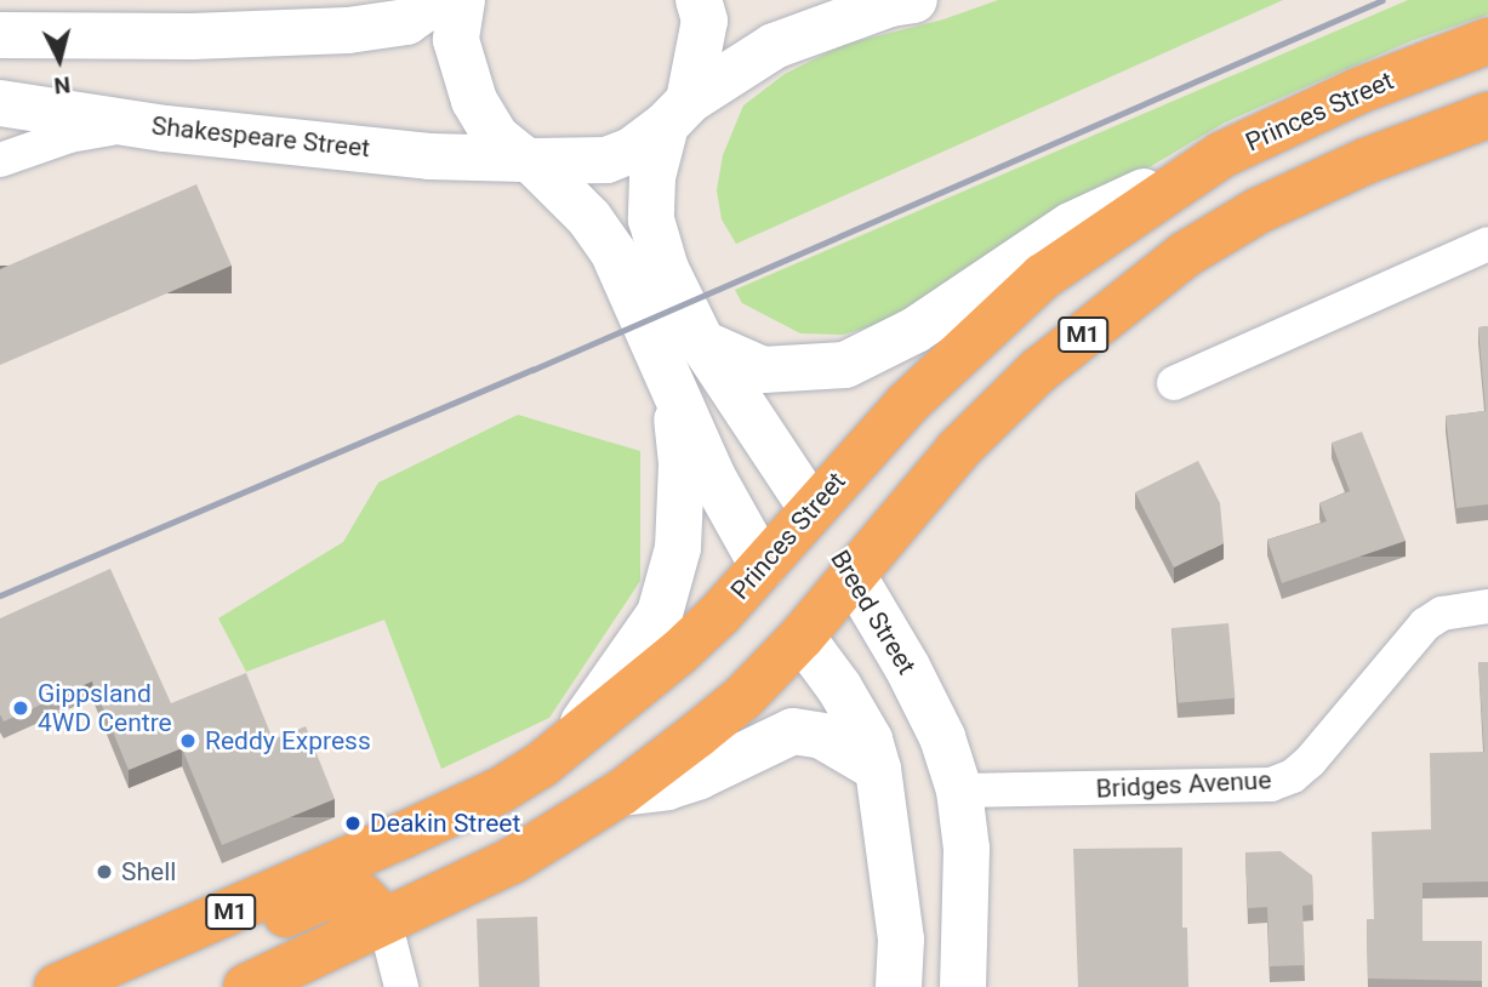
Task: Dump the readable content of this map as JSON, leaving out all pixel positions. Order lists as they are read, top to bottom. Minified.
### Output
{"streets":{"highway":["Princes Street","M1","Breed Street"],"main road":["Shakespeare Street"],"street":["Bridges Avenue"]},"crossings":[["Princes Street","Breed Street"],["Shakespeare Street","Breed Street"],["M1","Breed Street"],["Breed Street","Bridges Avenue"]],"places":["Gippsland 4WD Centre","Reddy Express","Deakin Street","Shell"],"north":"bottom"}
